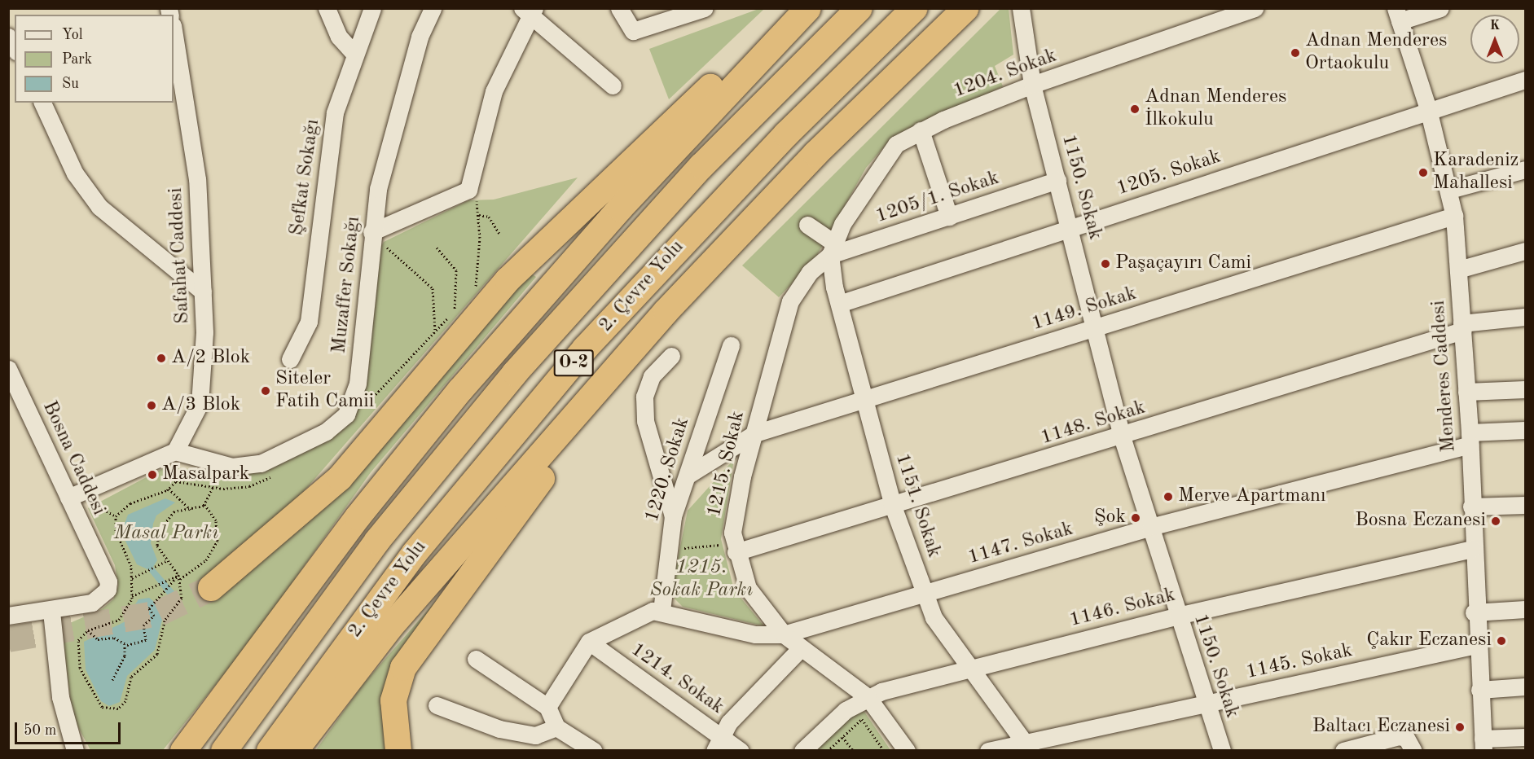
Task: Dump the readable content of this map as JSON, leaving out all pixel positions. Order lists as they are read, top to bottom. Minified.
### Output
{"streets":{"highway":["2. Çevre Yolu","O-2"],"street":["1204. Sokak","1205. Sokak","Şefkat Sokağı","1150. Sokak","1205/1. Sokak","Safahat Caddesi","Muzaffer Sokağı","1149. Sokak","Menderes Caddesi","1148. Sokak","Bosna Caddesi","1215. Sokak","1220. Sokak","1151. Sokak","1147. Sokak","1146. Sokak","1145. Sokak","1214. Sokak"]},"crossings":[["1204. Sokak","1150. Sokak"],["1204. Sokak","1205/1. Sokak"],["1204. Sokak","1215. Sokak"],["1204. Sokak","1151. Sokak"],["1205. Sokak","1150. Sokak"],["1205. Sokak","Menderes Caddesi"],["1205. Sokak","1151. Sokak"],["1150. Sokak","1205/1. Sokak"],["1150. Sokak","1149. Sokak"],["1150. Sokak","1148. Sokak"],["1150. Sokak","1147. Sokak"],["1150. Sokak","1146. Sokak"],["1150. Sokak","1145. Sokak"],["1205/1. Sokak","1215. Sokak"],["1205/1. Sokak","1151. Sokak"],["Safahat Caddesi","Muzaffer Sokağı"],["1149. Sokak","Menderes Caddesi"],["1149. Sokak","1215. Sokak"],["1149. Sokak","1220. Sokak"],["1149. Sokak","1151. Sokak"],["Menderes Caddesi","1148. Sokak"],["Menderes Caddesi","1147. Sokak"],["Menderes Caddesi","1146. Sokak"],["Menderes Caddesi","1145. Sokak"],["1148. Sokak","1215. Sokak"],["1148. Sokak","1151. Sokak"],["1215. Sokak","1151. Sokak"],["1215. Sokak","1147. Sokak"],["1215. Sokak","1146. Sokak"],["1220. Sokak","1147. Sokak"],["1151. Sokak","1147. Sokak"],["1151. Sokak","1146. Sokak"],["1151. Sokak","1145. Sokak"]],"parks":["Masal Parkı","1215. Sokak Parkı"],"places":["Adnan Menderes Ortaokulu","Adnan Menderes İlkokulu","Karadeniz Mahallesi","Paşaçayırı Cami","A/2 Blok","Siteler Fatih Camii","A/3 Blok","Masalpark","Merve Apartmanı","Şok","Bosna Eczanesi","Çakır Eczanesi","Baltacı Eczanesi"],"legend":["Yol","Park","Su"],"scale_bar":"50 m","north":"top"}
